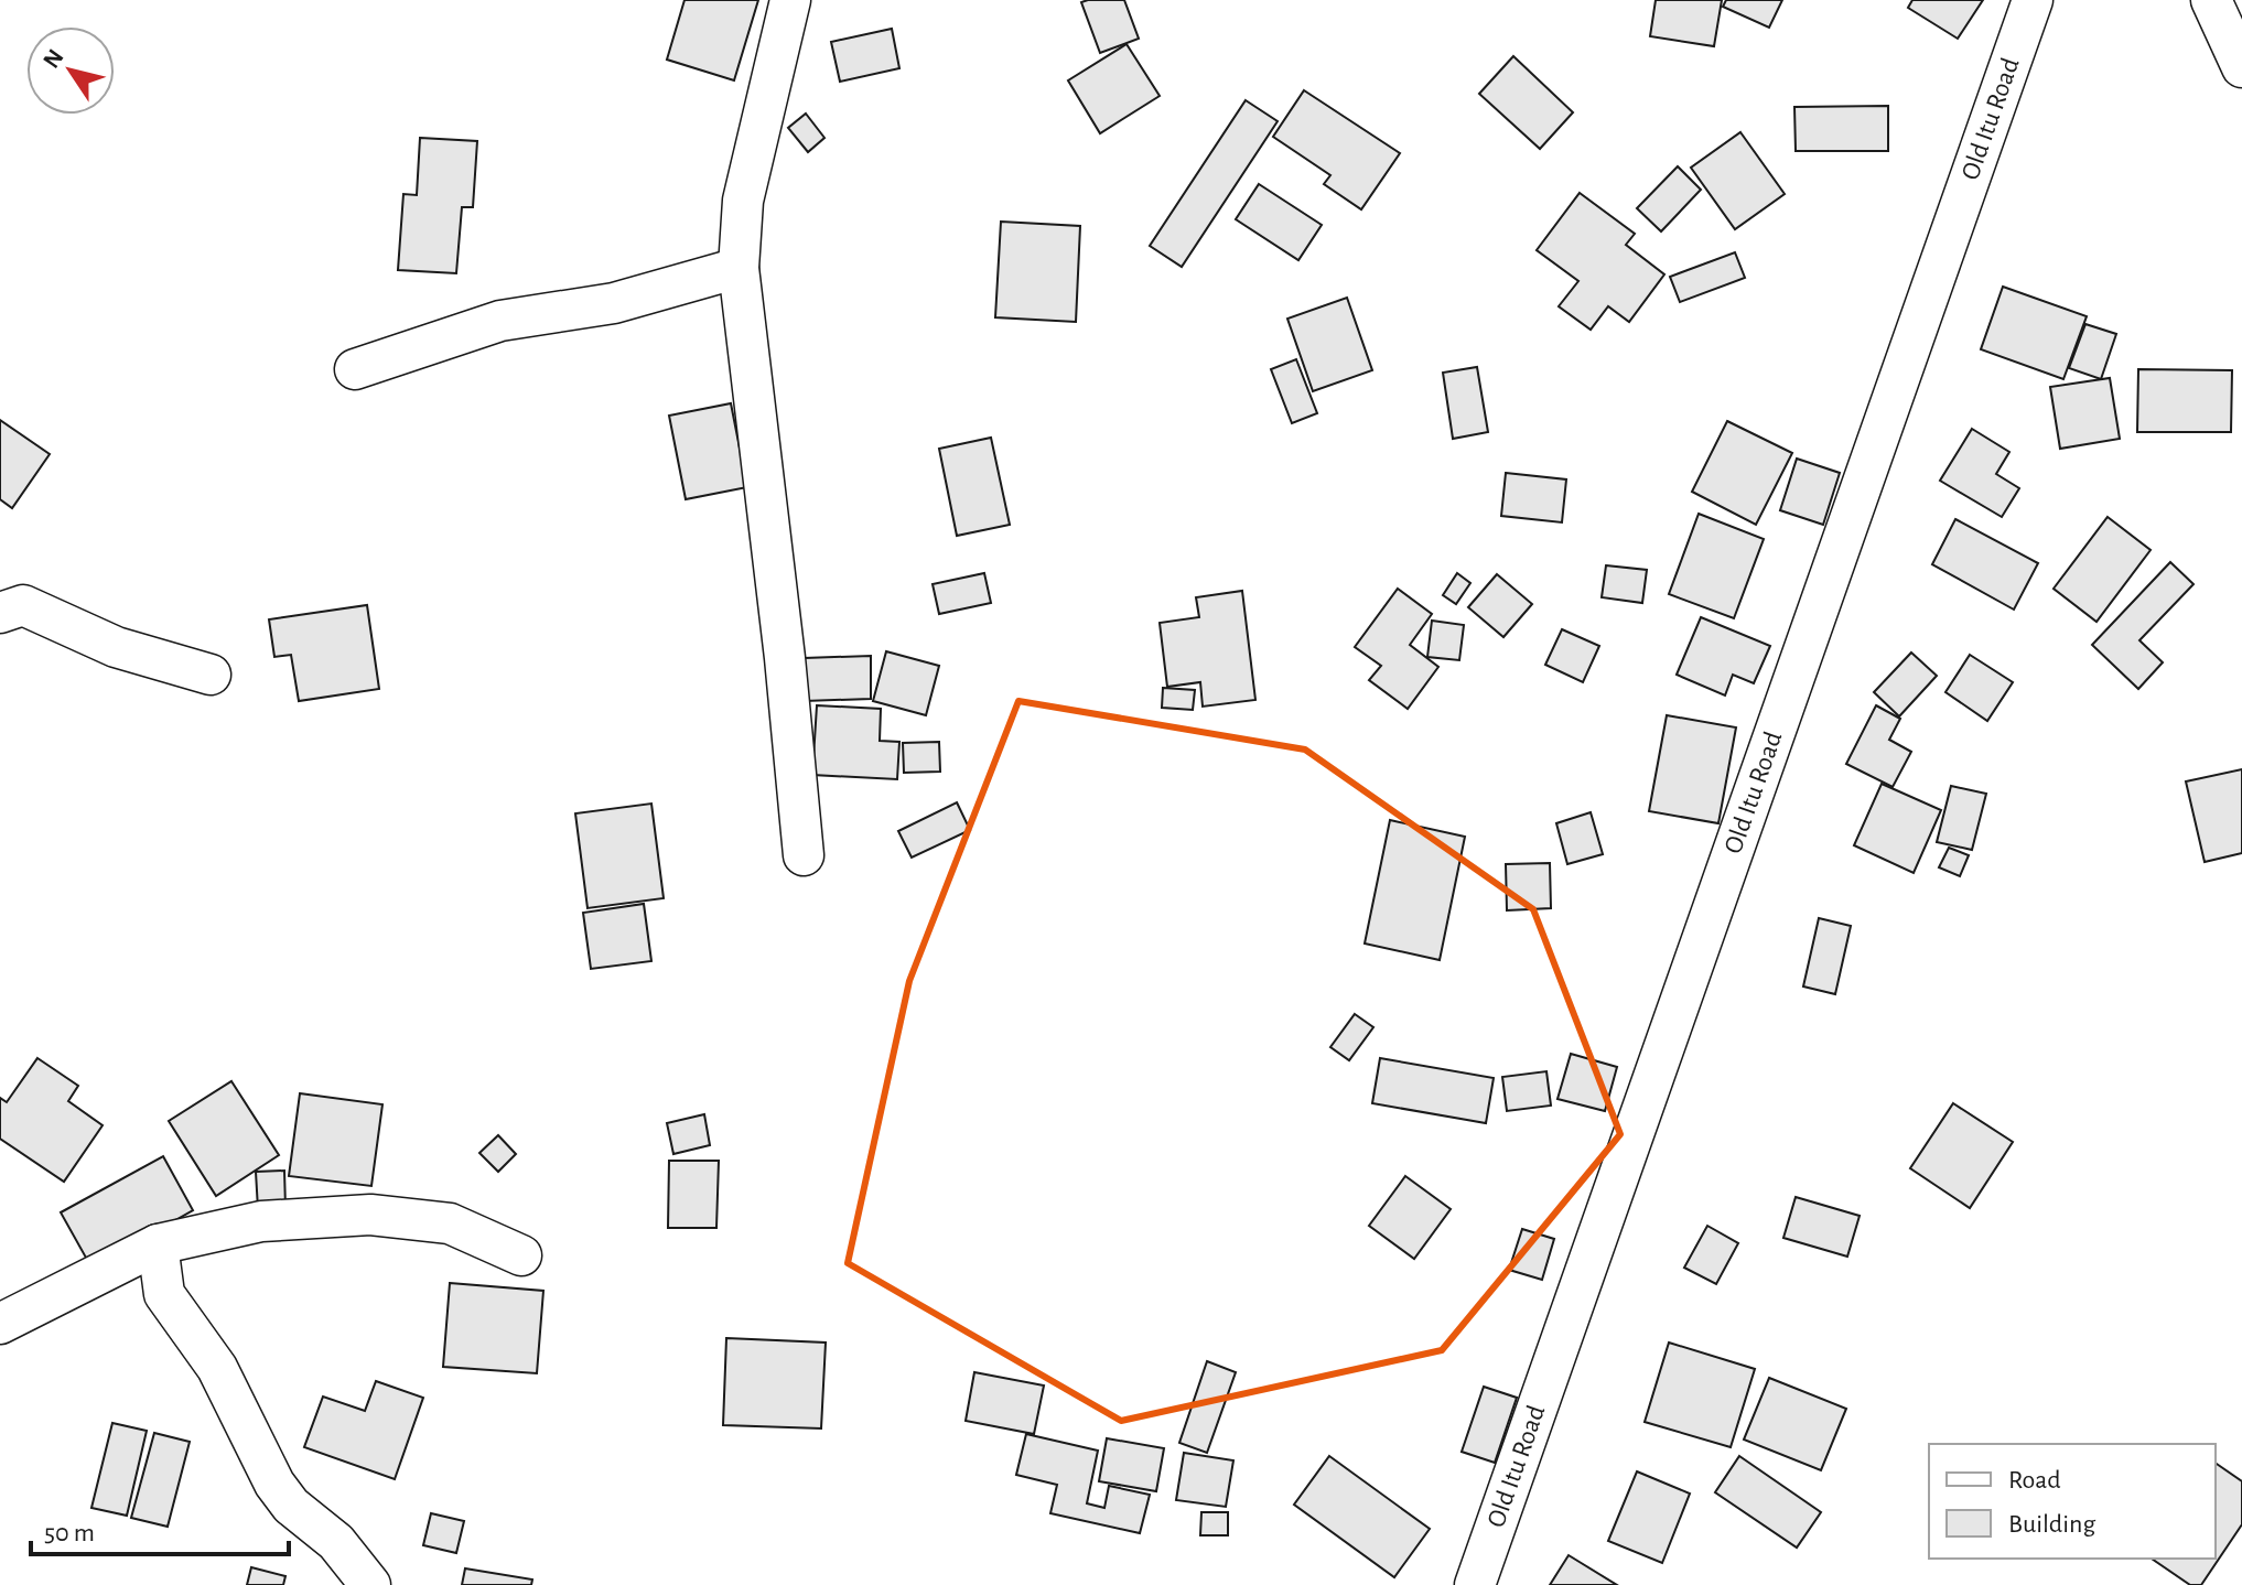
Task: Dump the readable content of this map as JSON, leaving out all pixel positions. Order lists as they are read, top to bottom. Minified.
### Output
{"streets":{"street":["Old Itu Road"]},"legend":["Road","Building"],"scale_bar":"50 m","north":"top left"}
